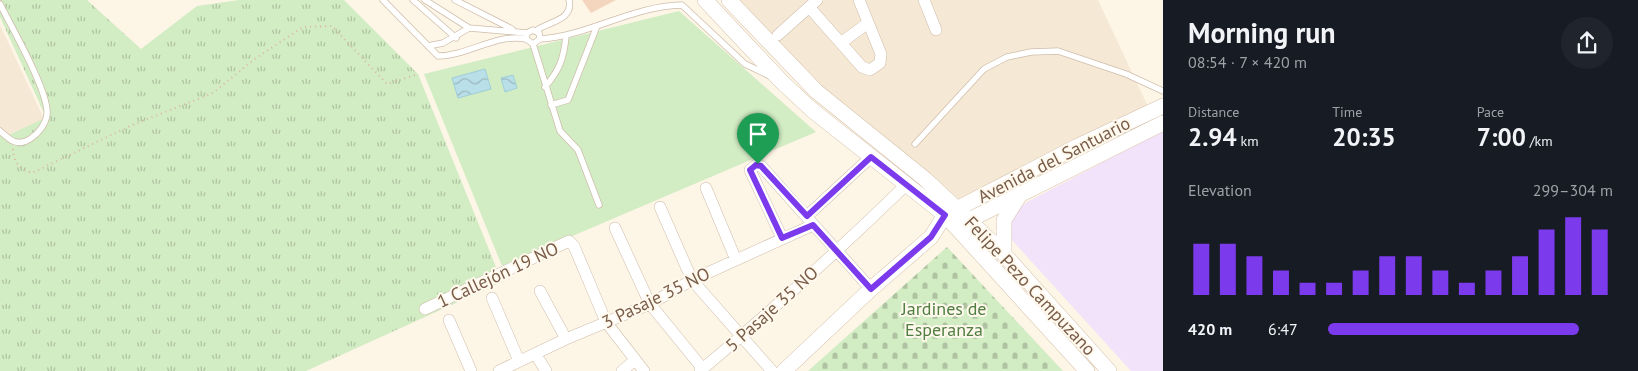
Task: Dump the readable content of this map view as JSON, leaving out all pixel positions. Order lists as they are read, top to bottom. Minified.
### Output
{"streets":{"main road":["Avenida del Santuario","Felipe Pezo Campuzano"],"street":["1 Callejón 19 NO","3 Pasaje 35 NO","5 Pasaje 35 NO"]},"crossings":[["Avenida del Santuario","Felipe Pezo Campuzano"],["1 Callejón 19 NO","3 Pasaje 35 NO"],["Felipe Pezo Campuzano","3 Pasaje 35 NO"],["Felipe Pezo Campuzano","5 Pasaje 35 NO"]],"parks":["Jardines de Esperanza"],"page":{"heading":["Morning run","08:54 · 7 × 420 m"],"stats":[["Distance","2.94 km"],["Time","20:35"],["Pace","7:00 /km"]],"chart":["Elevation","299–304 m"],"list":[{"name":"420 m","note":"6:47"}]}}
